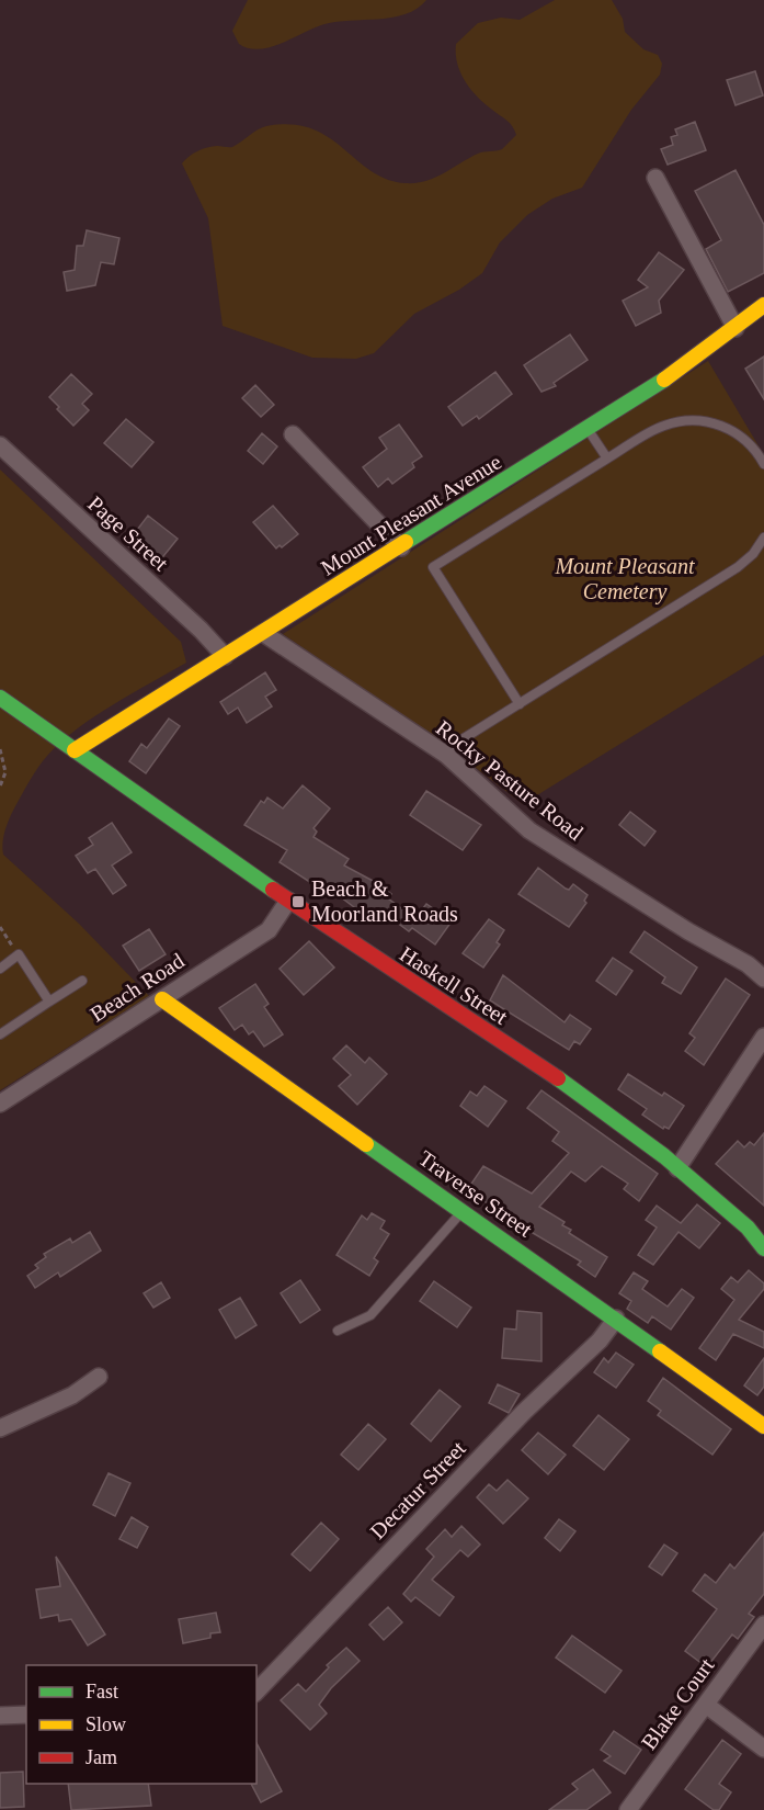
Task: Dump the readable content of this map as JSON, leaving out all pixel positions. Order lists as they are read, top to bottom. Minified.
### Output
{"streets":{"street":["Mount Pleasant Avenue","Page Street","Rocky Pasture Road","Haskell Street","Beach Road","Traverse Street","Decatur Street","Blake Court"]},"crossings":[["Mount Pleasant Avenue","Page Street"],["Mount Pleasant Avenue","Rocky Pasture Road"],["Mount Pleasant Avenue","Haskell Street"],["Haskell Street","Beach Road"],["Beach Road","Traverse Street"],["Traverse Street","Decatur Street"]],"parks":["Mount Pleasant Cemetery"],"places":{"transit":["Beach & Moorland Roads"]},"legend":["Fast","Slow","Jam"]}
